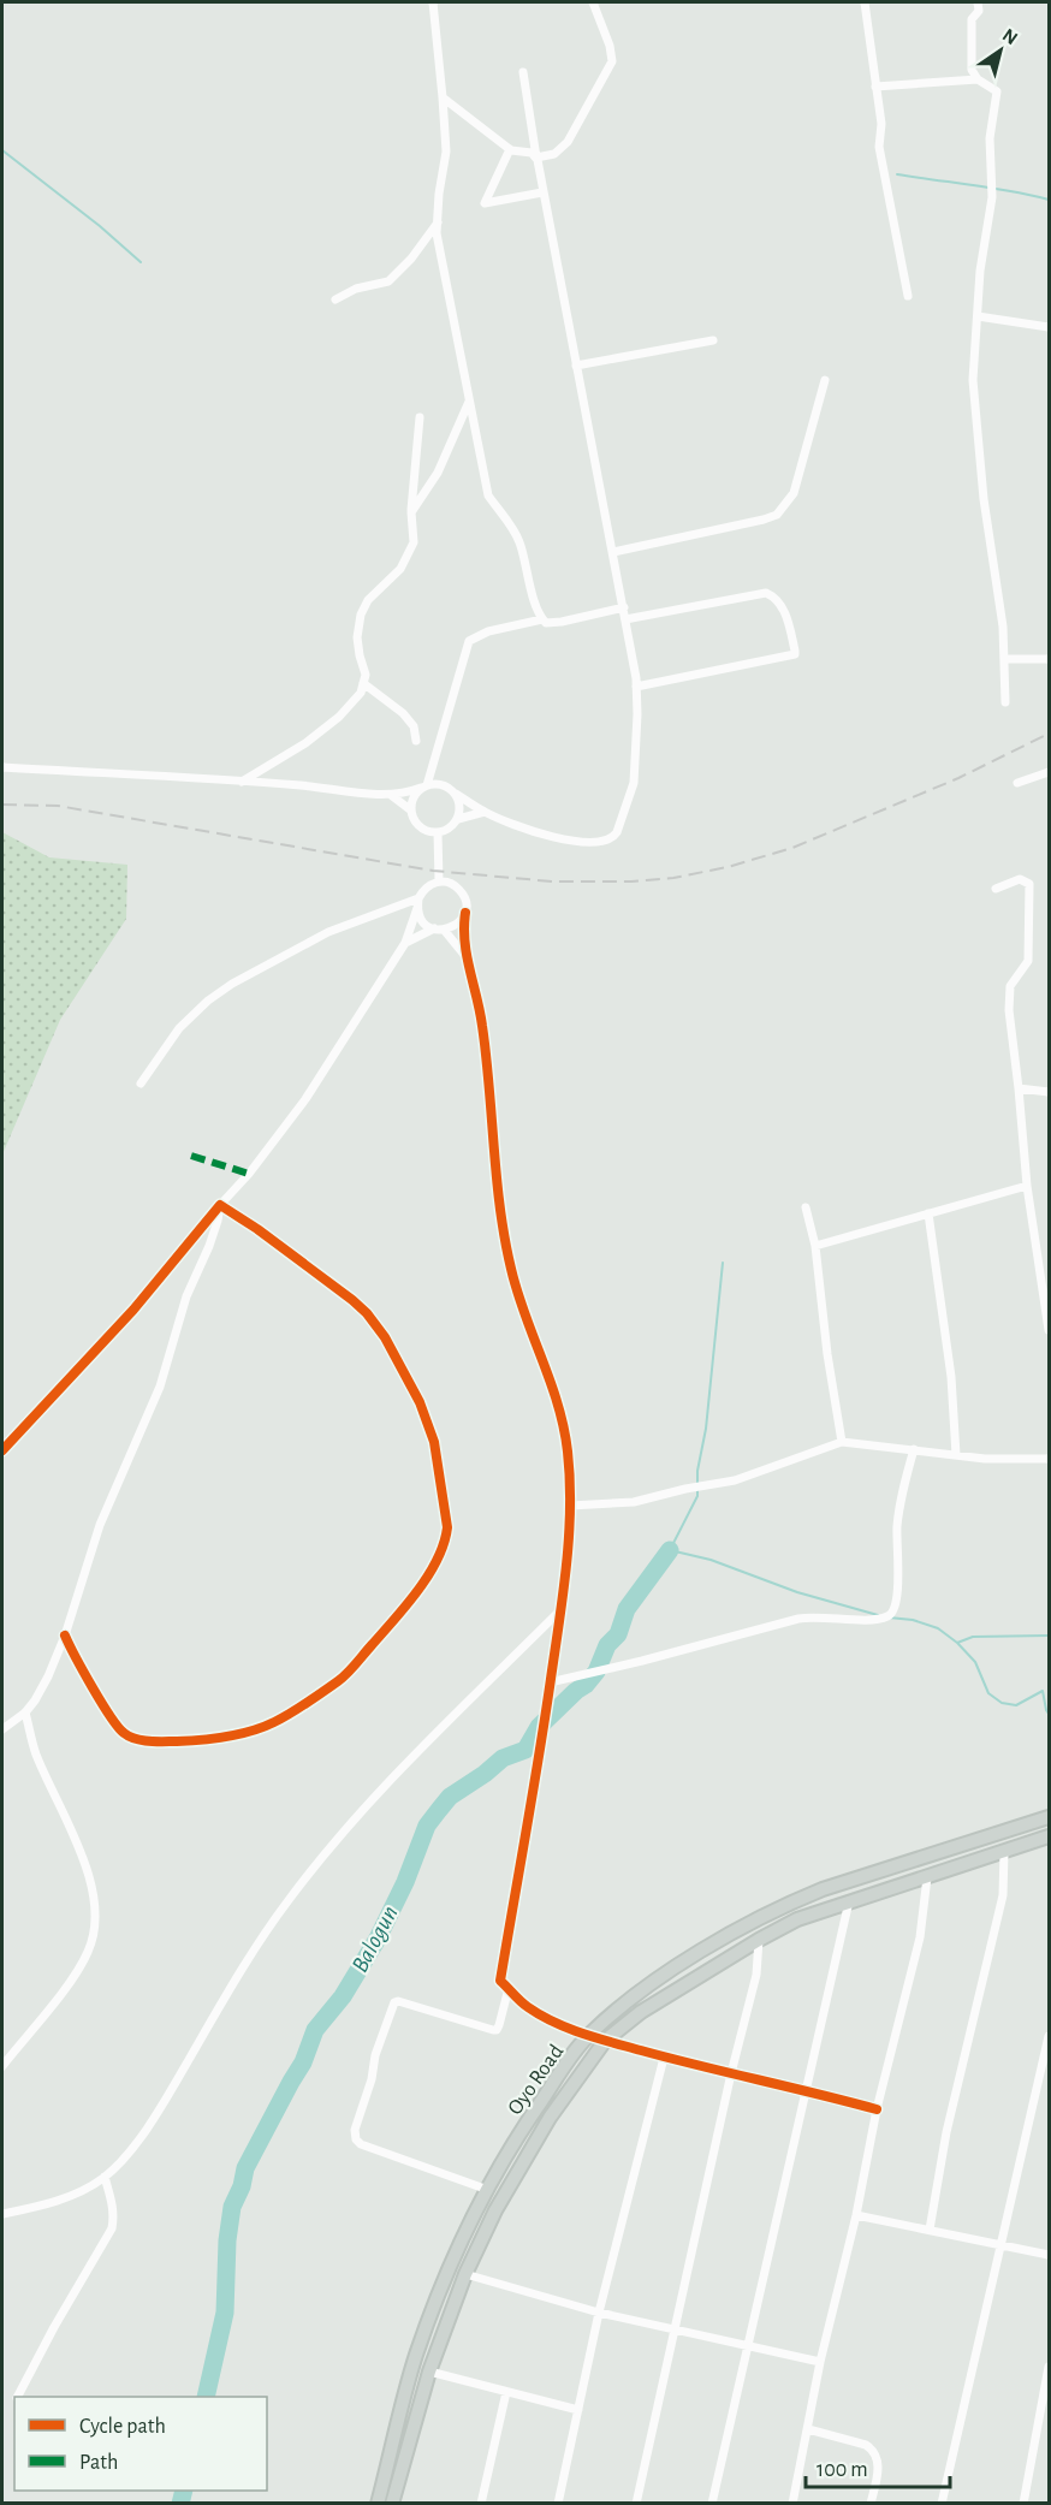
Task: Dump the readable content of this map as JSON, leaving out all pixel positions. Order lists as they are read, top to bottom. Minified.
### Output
{"streets":{"main road":["Oyo Road"]},"water":["Balogun"],"legend":["Cycle path","Path"],"scale_bar":"100 m","north":"top right"}
